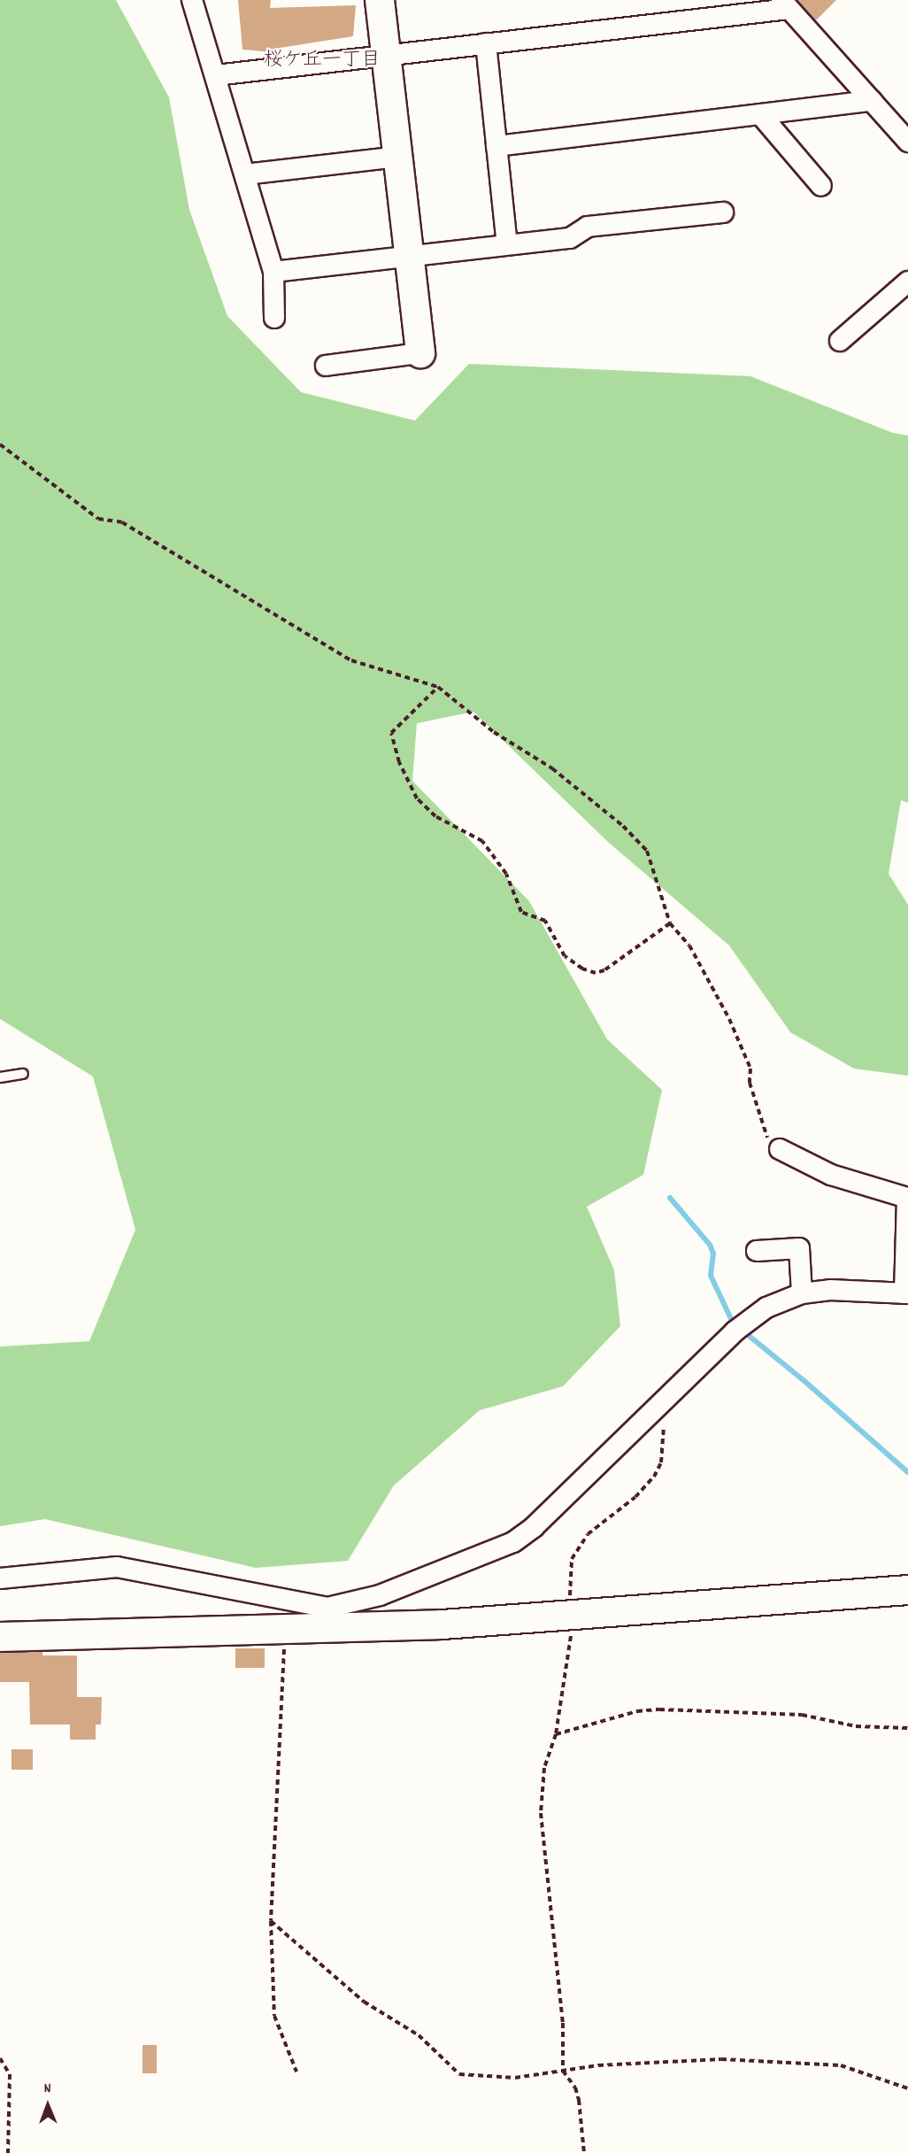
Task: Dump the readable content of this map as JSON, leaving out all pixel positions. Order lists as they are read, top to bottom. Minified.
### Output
{"districts":["桜ケ丘一丁目"],"north":"top"}
